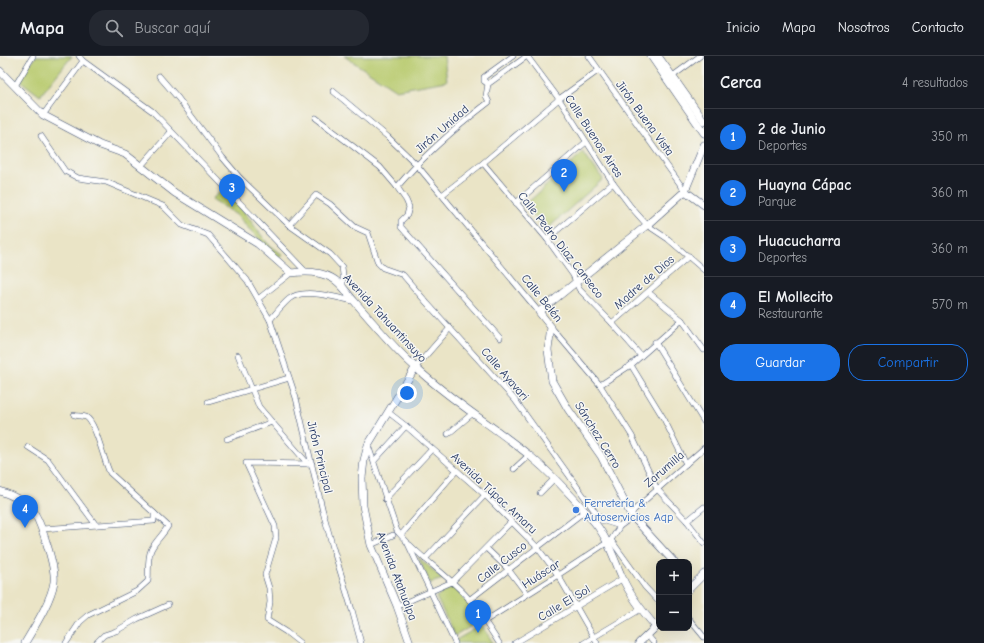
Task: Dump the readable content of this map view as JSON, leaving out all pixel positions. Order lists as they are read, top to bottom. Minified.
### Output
{"streets":{"street":["Jirón Buena Vista","Jirón Unidad","Calle Buenos Aires","Calle Pedro Diaz Canseco","Madre de Dios","Calle Belén","Avenida Tahuantinsuyo","Calle Ayavari","Sánchez Cerro","Jirón Principal","Zarumilla","Avenida Túpac Amaru","Calle Cusco","Huáscar","Avenida Atahualpa","Calle El Sol"]},"crossings":[["Jirón Unidad","Calle Belén"],["Calle Buenos Aires","Madre de Dios"],["Calle Pedro Diaz Canseco","Madre de Dios"],["Calle Belén","Sánchez Cerro"],["Calle Belén","Zarumilla"],["Avenida Tahuantinsuyo","Calle Ayavari"],["Avenida Tahuantinsuyo","Zarumilla"],["Avenida Tahuantinsuyo","Calle Cusco"],["Avenida Tahuantinsuyo","Huáscar"],["Avenida Tahuantinsuyo","Avenida Atahualpa"],["Avenida Tahuantinsuyo","Calle El Sol"],["Sánchez Cerro","Zarumilla"],["Zarumilla","Huáscar"],["Avenida Túpac Amaru","Calle Cusco"],["Avenida Túpac Amaru","Huáscar"],["Avenida Túpac Amaru","Avenida Atahualpa"],["Avenida Túpac Amaru","Calle El Sol"],["Calle Cusco","Avenida Atahualpa"],["Huáscar","Avenida Atahualpa"]],"places":["Ferretería & Autoservicios Aqp"],"page":{"header":"Mapa","search":"Buscar aquí","nav":["Inicio","Mapa","Nosotros","Contacto"],"heading":["Cerca","4 resultados"],"list":[{"mark":"1","name":"2 de Junio","note":"Deportes","value":"350 m"},{"mark":"2","name":"Huayna Cápac","note":"Parque","value":"360 m"},{"mark":"3","name":"Huacucharra","note":"Deportes","value":"360 m"},{"mark":"4","name":"El Mollecito","note":"Restaurante","value":"570 m"}],"pins":["2","3","4","1"],"buttons":["Guardar","Compartir"],"map_buttons":["+","−"]}}
